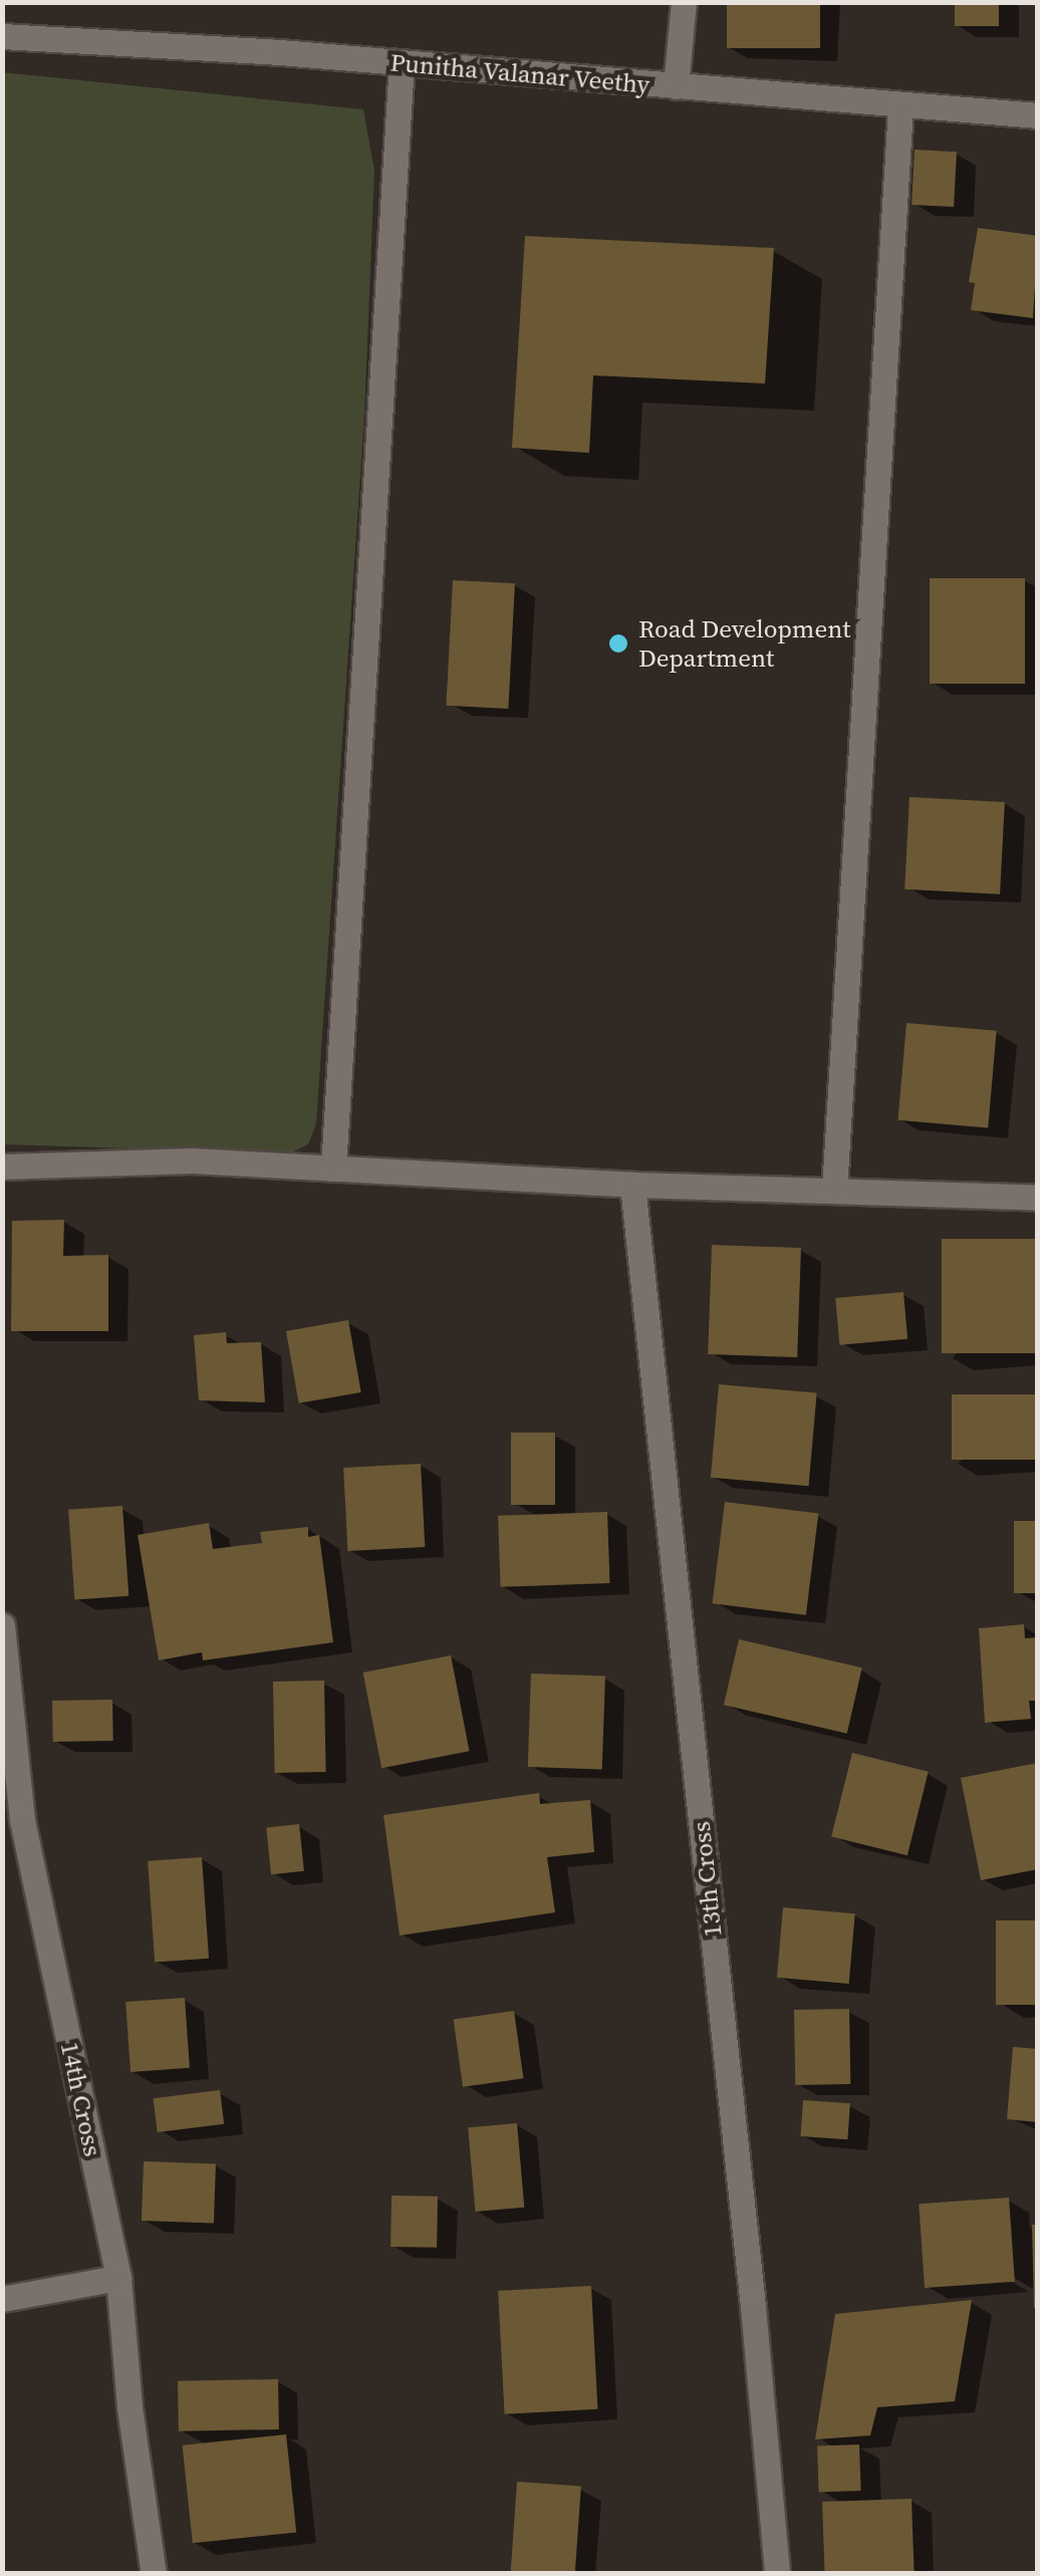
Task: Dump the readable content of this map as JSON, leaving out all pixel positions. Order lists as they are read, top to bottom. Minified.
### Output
{"streets":{"street":["Punitha Valanar Veethy","13th Cross","14th Cross"]},"places":["Road Development Department"]}
